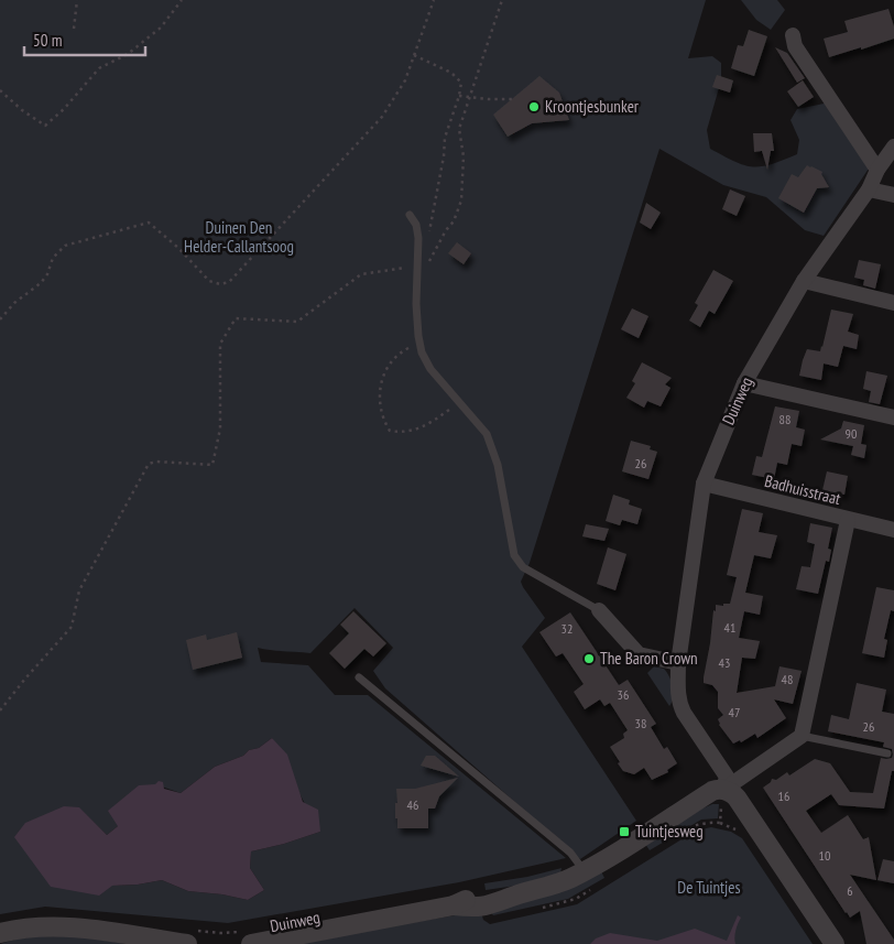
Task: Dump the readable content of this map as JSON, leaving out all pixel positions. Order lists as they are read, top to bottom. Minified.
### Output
{"streets":{"street":["Duinweg","Badhuisstraat"]},"crossings":[["Duinweg","Badhuisstraat"]],"parks":["Duinen Den Helder-Callantsoog","De Tuintjes"],"places":{"other":["Kroontjesbunker","The Baron Crown"],"transit":["Tuintjesweg"]},"house_numbers":["88","90","26","41","32","43","48","36","47","38","26","16","46","10","6"],"scale_bar":"50 m"}
